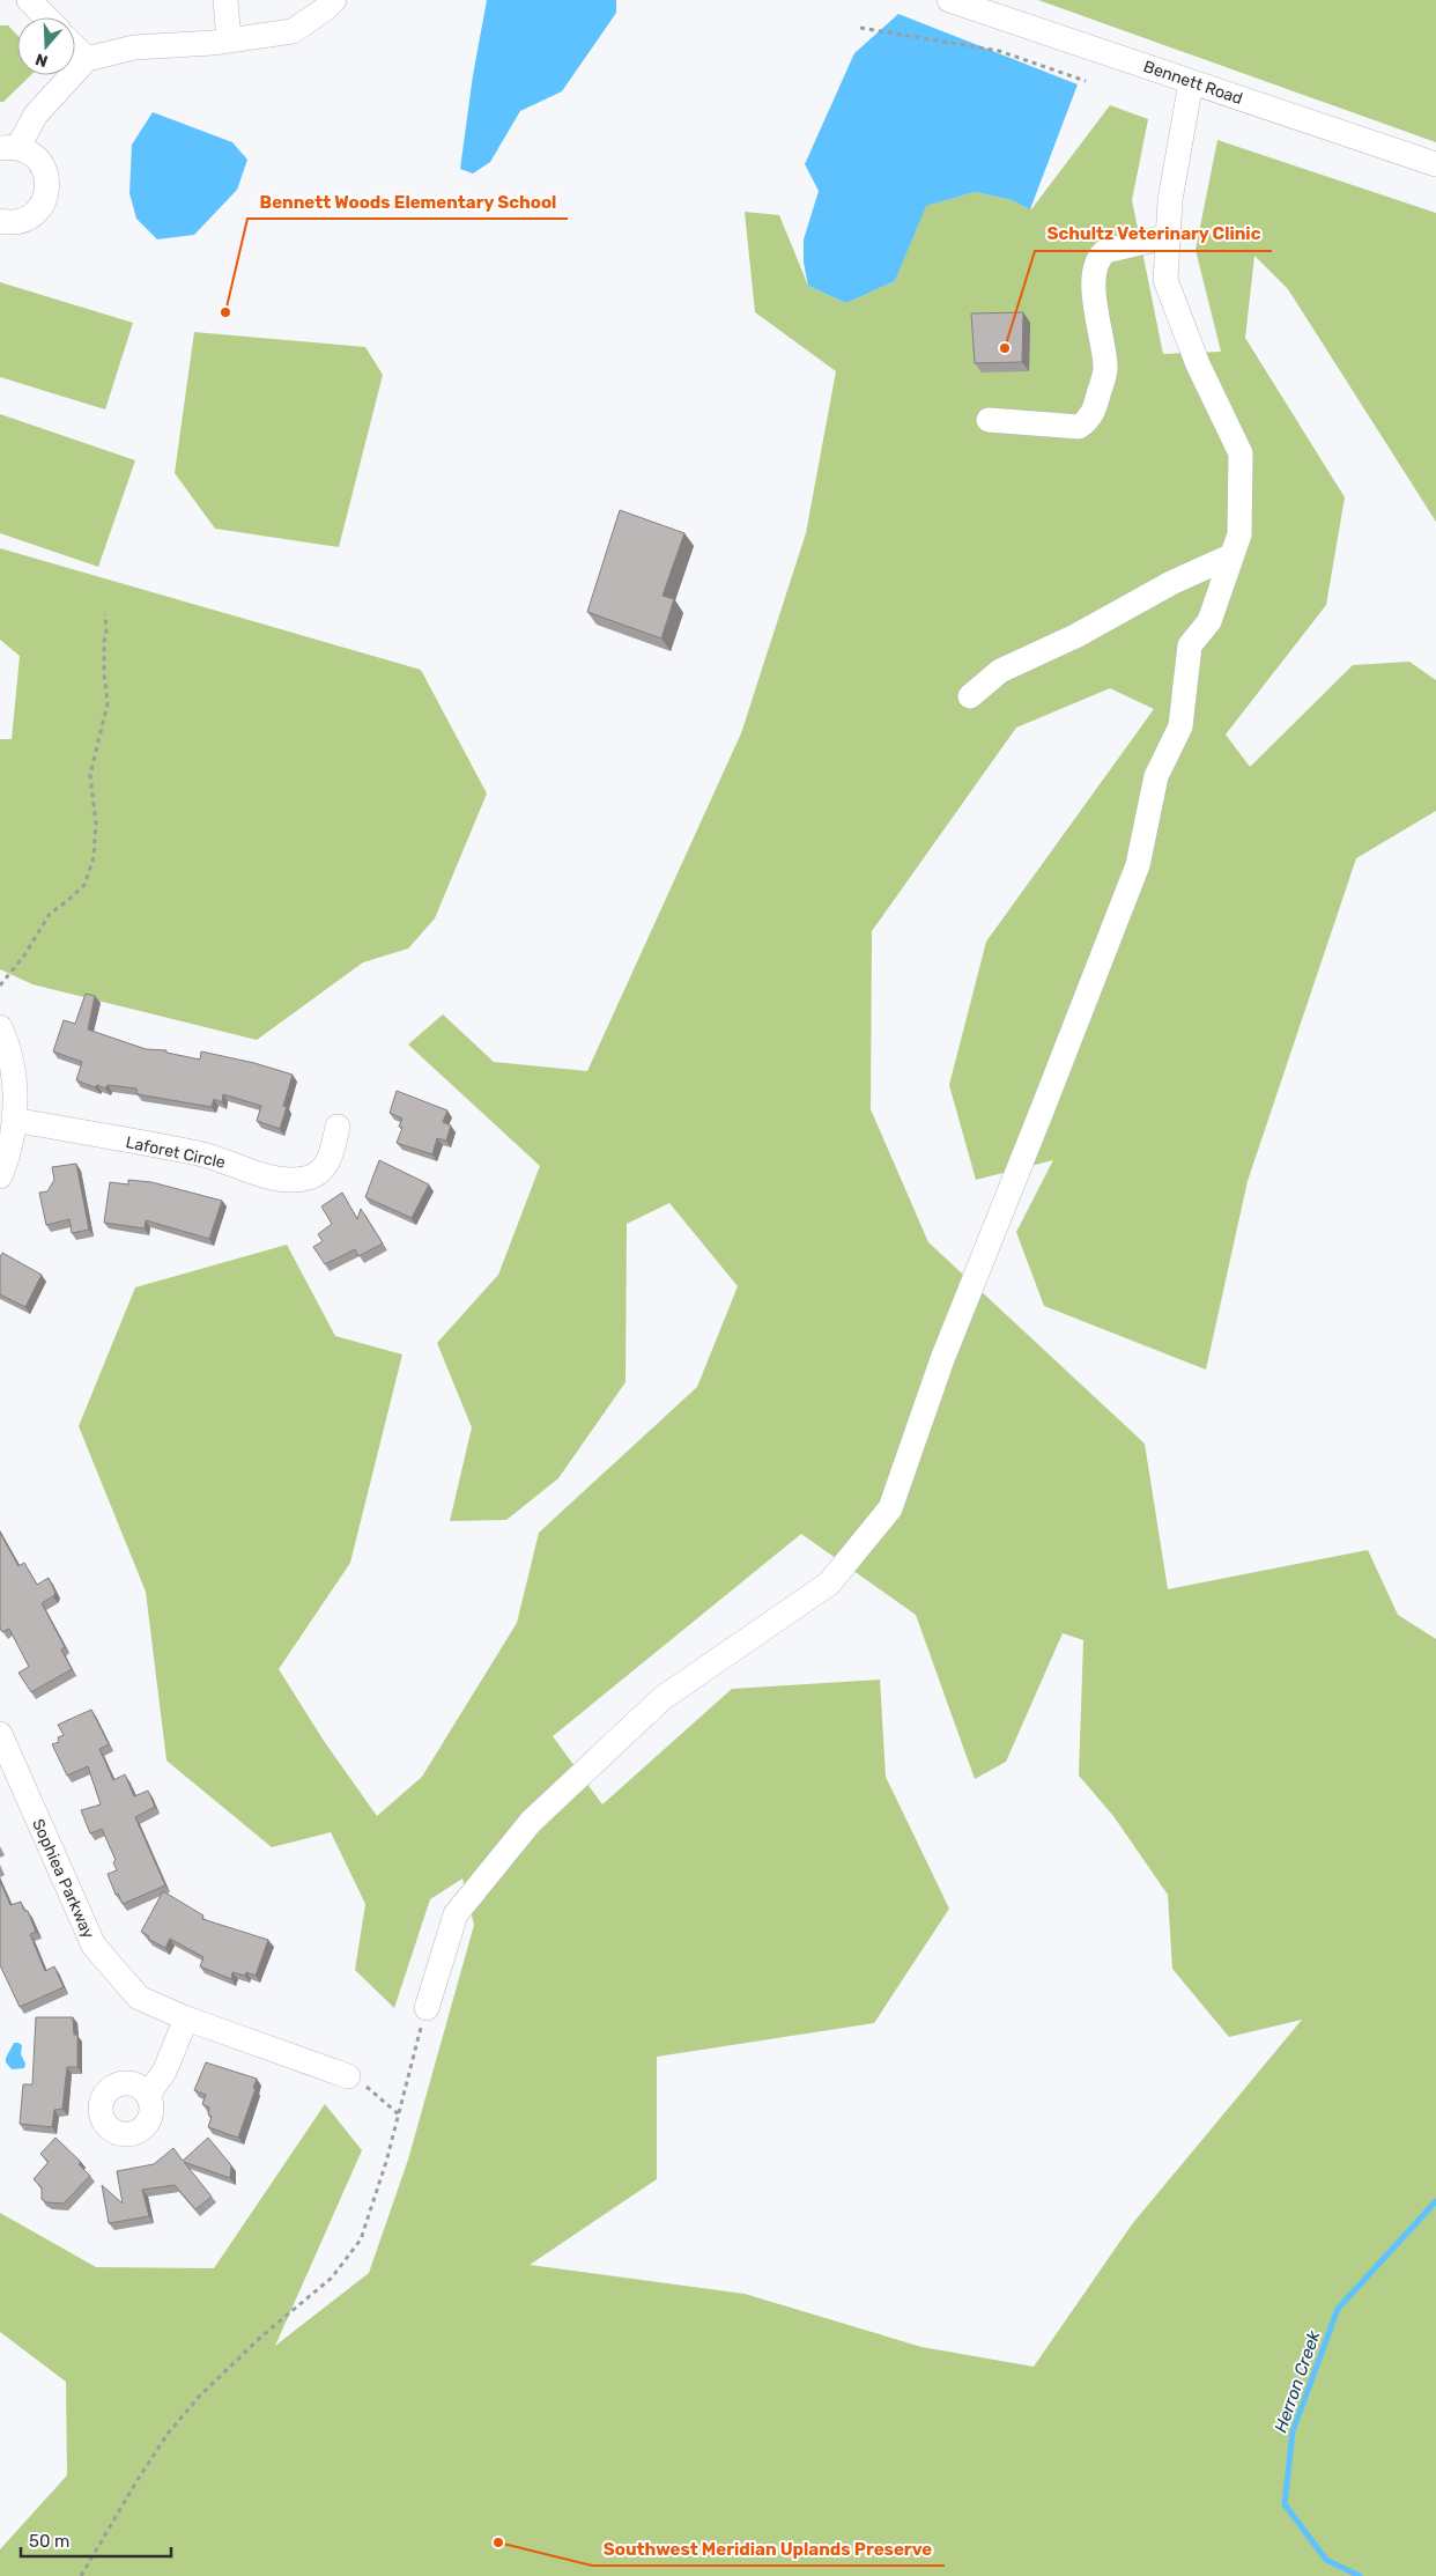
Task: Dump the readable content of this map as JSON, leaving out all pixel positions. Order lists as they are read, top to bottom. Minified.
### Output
{"streets":{"street":["Bennett Road","Laforet Circle","Sophiea Parkway"]},"water":["Herron Creek"],"places":["Bennett Woods Elementary School","Schultz Veterinary Clinic","Southwest Meridian Uplands Preserve"],"scale_bar":"50 m","north":"bottom"}
